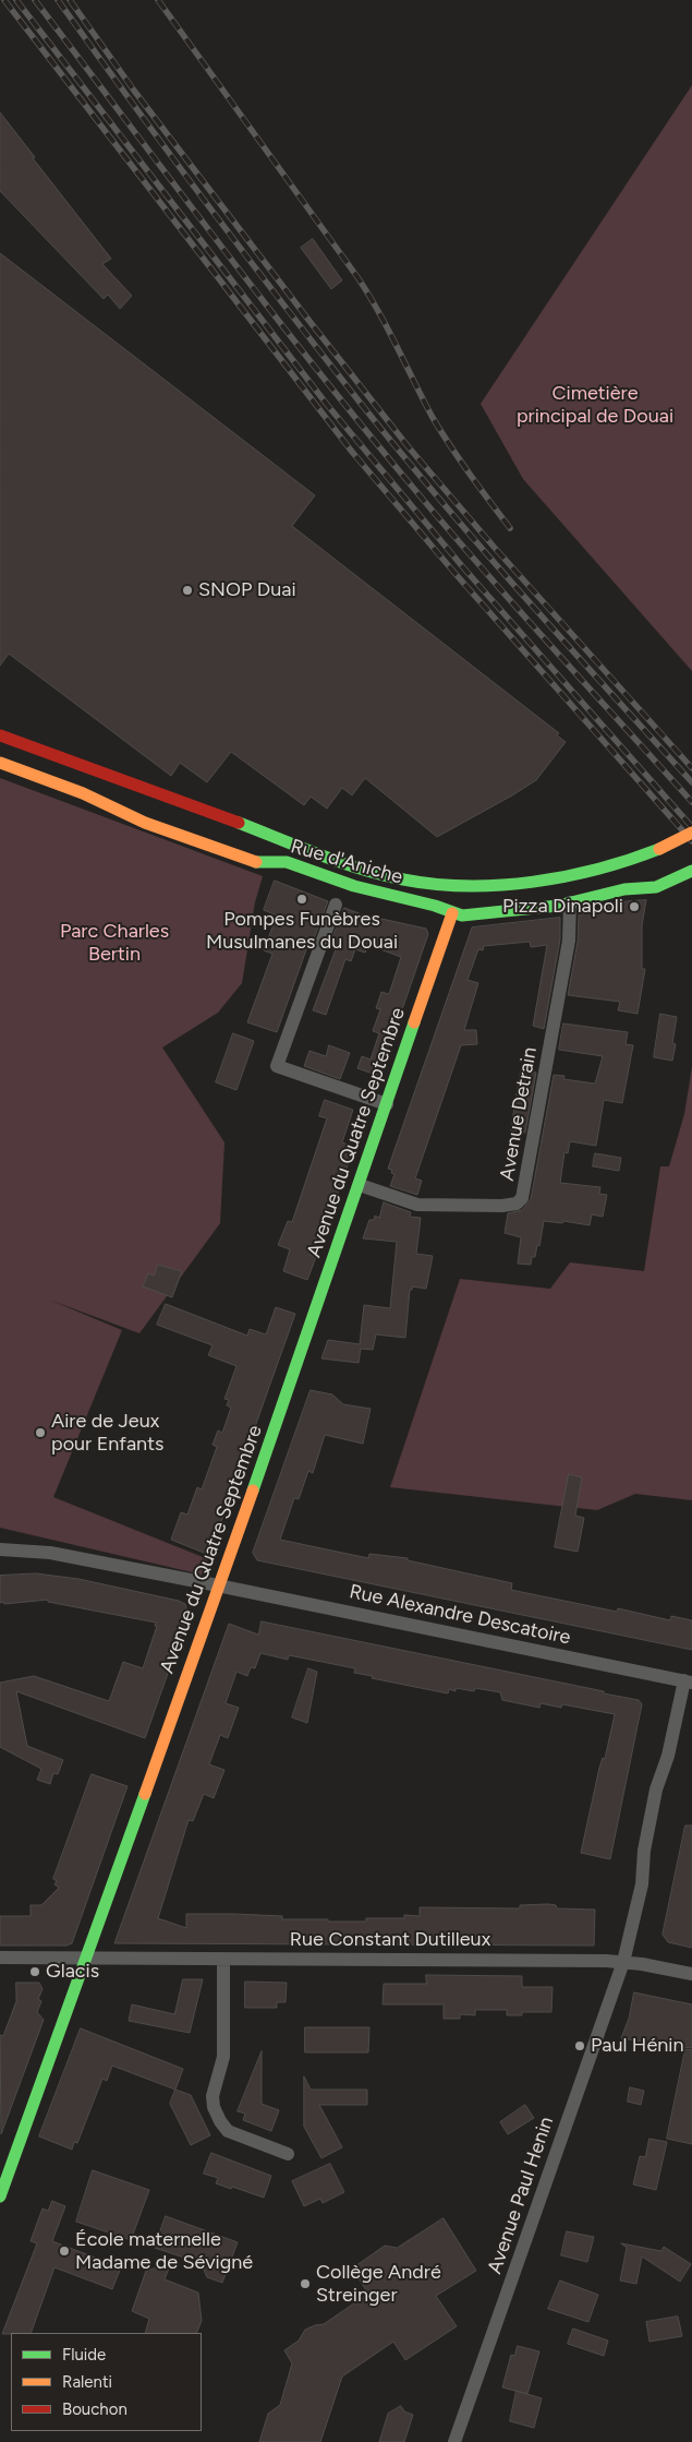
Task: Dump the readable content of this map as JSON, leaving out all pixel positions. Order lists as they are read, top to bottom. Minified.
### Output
{"streets":{"main road":["Rue d'Aniche","Avenue du Quatre Septembre"],"street":["Avenue Detrain","Rue Alexandre Descatoire","Rue Constant Dutilleux","Avenue Paul Henin"]},"crossings":[["Rue d'Aniche","Avenue Detrain"],["Rue d'Aniche","Avenue du Quatre Septembre"],["Avenue Detrain","Avenue du Quatre Septembre"],["Avenue du Quatre Septembre","Rue Alexandre Descatoire"],["Avenue du Quatre Septembre","Rue Constant Dutilleux"],["Rue Alexandre Descatoire","Avenue Paul Henin"],["Rue Constant Dutilleux","Avenue Paul Henin"]],"parks":["Cimetière principal de Douai","Parc Charles Bertin"],"places":["SNOP Duai","Pompes Funèbres Musulmanes du Douai","Pizza Dinapoli","Aire de Jeux pour Enfants","Glacis","Paul Hénin","École maternelle Madame de Sévigné","Collège André Streinger"],"legend":["Fluide","Ralenti","Bouchon"]}
